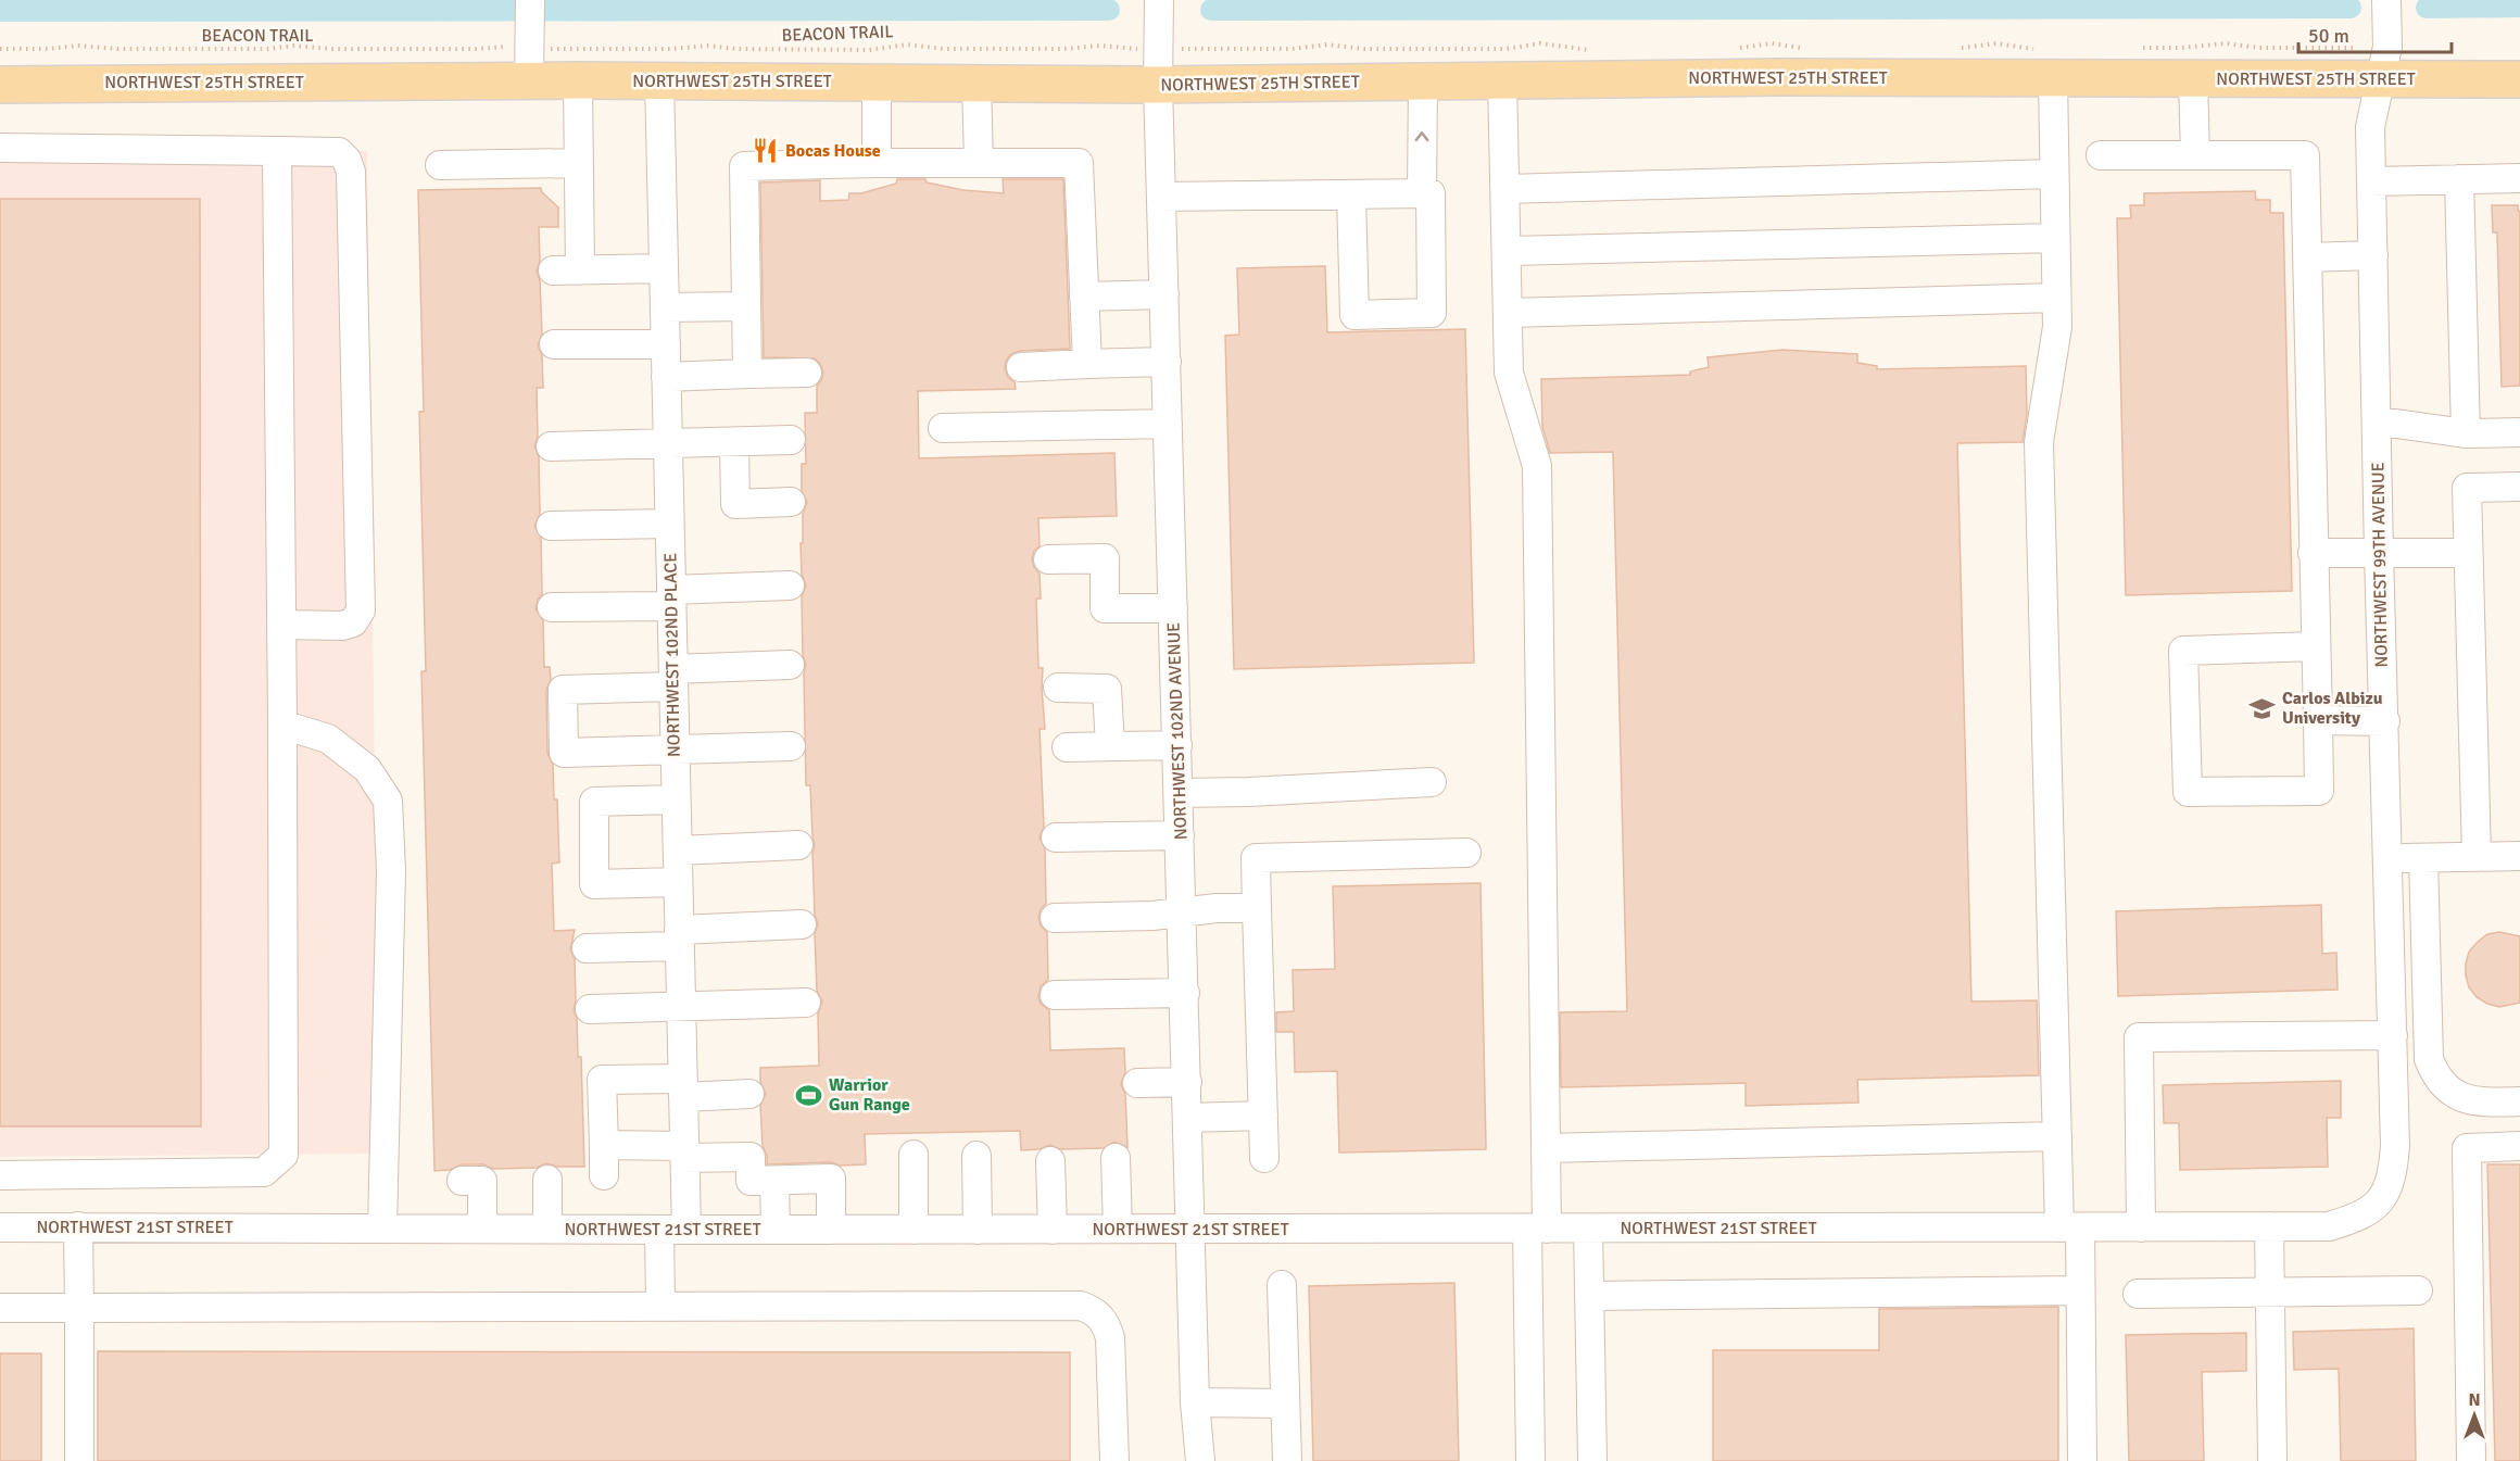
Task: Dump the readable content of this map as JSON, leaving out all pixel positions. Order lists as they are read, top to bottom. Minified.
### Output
{"streets":{"main road":["NORTHWEST 25TH STREET"],"street":["NORTHWEST 99TH AVENUE","NORTHWEST 102ND PLACE","NORTHWEST 102ND AVENUE","NORTHWEST 21ST STREET"],"path":["BEACON TRAIL"]},"crossings":[["BEACON TRAIL","NORTHWEST 25TH STREET"],["NORTHWEST 25TH STREET","NORTHWEST 99TH AVENUE"],["NORTHWEST 25TH STREET","NORTHWEST 102ND PLACE"],["NORTHWEST 25TH STREET","NORTHWEST 102ND AVENUE"],["NORTHWEST 99TH AVENUE","NORTHWEST 21ST STREET"],["NORTHWEST 102ND PLACE","NORTHWEST 21ST STREET"],["NORTHWEST 102ND AVENUE","NORTHWEST 21ST STREET"]],"places":{"restaurant":["Bocas House"],"school or university":["Carlos Albizu University"],"sports":["Warrior Gun Range"]},"scale_bar":"50 m","north":"top"}
